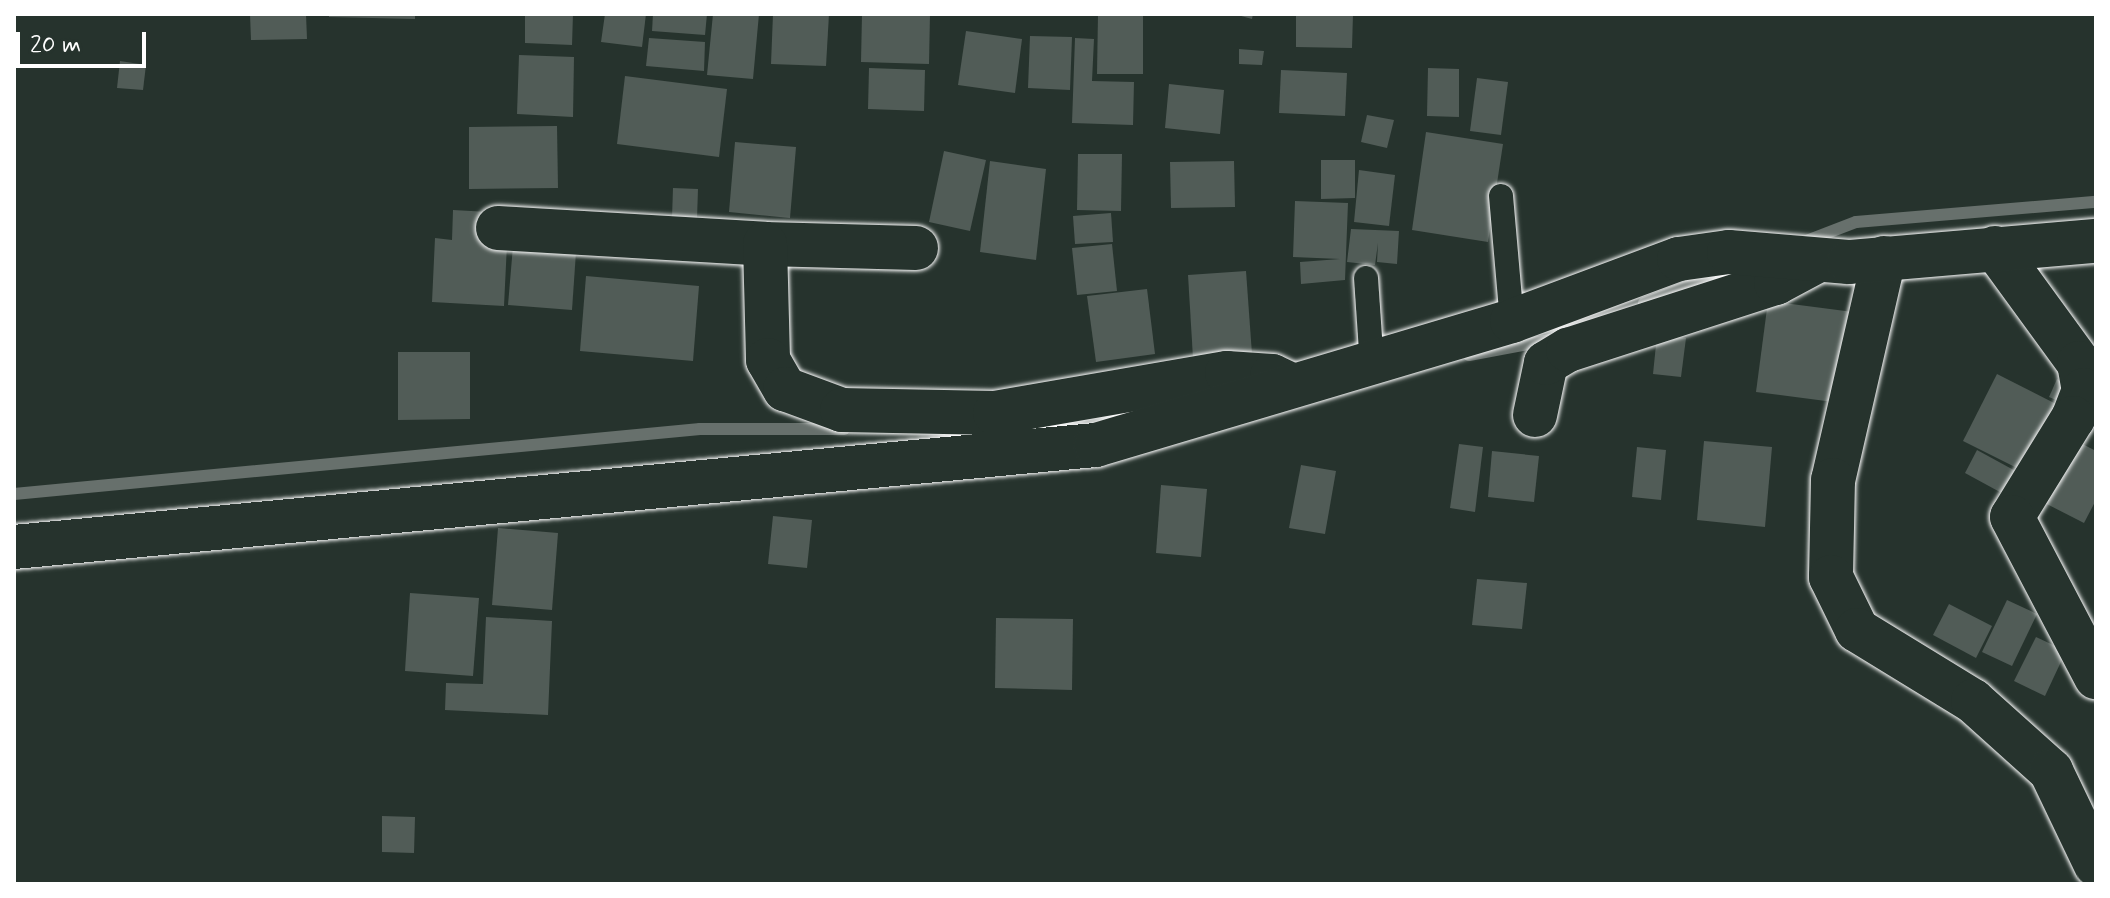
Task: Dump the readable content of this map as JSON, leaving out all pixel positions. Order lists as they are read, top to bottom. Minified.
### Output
{"scale_bar":"20 m"}
